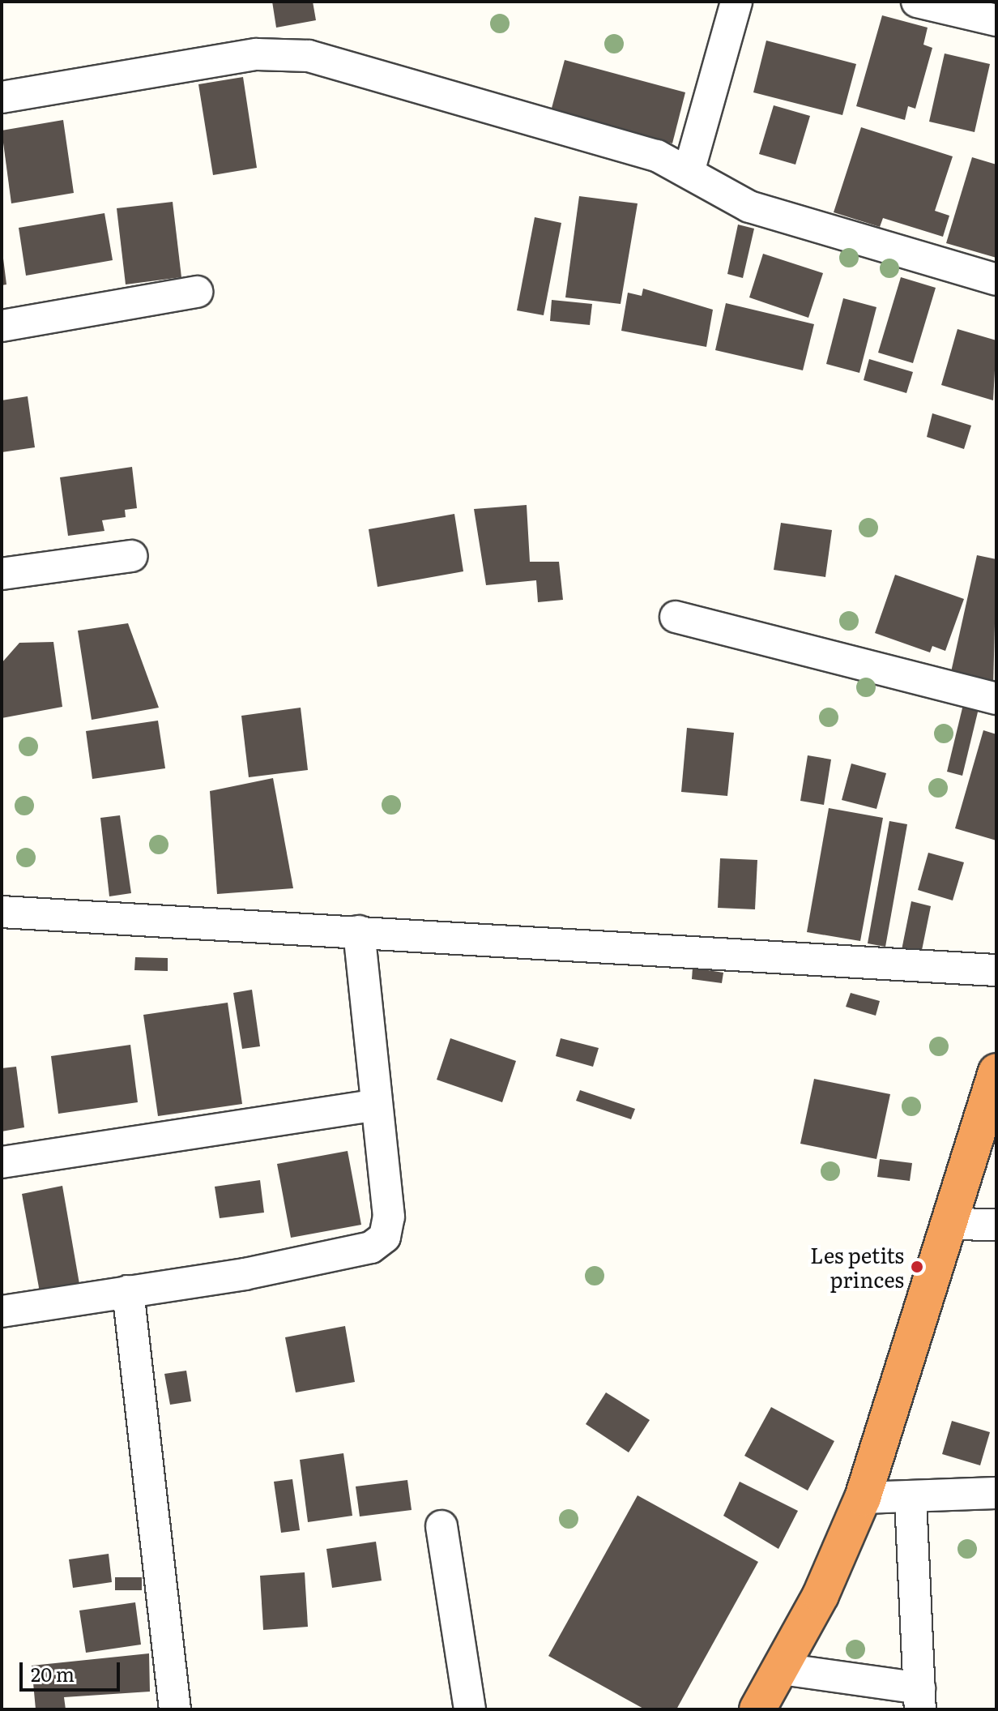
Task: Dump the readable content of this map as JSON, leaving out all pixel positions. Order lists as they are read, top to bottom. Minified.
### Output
{"places":["Les petits princes"],"scale_bar":"20 m"}
